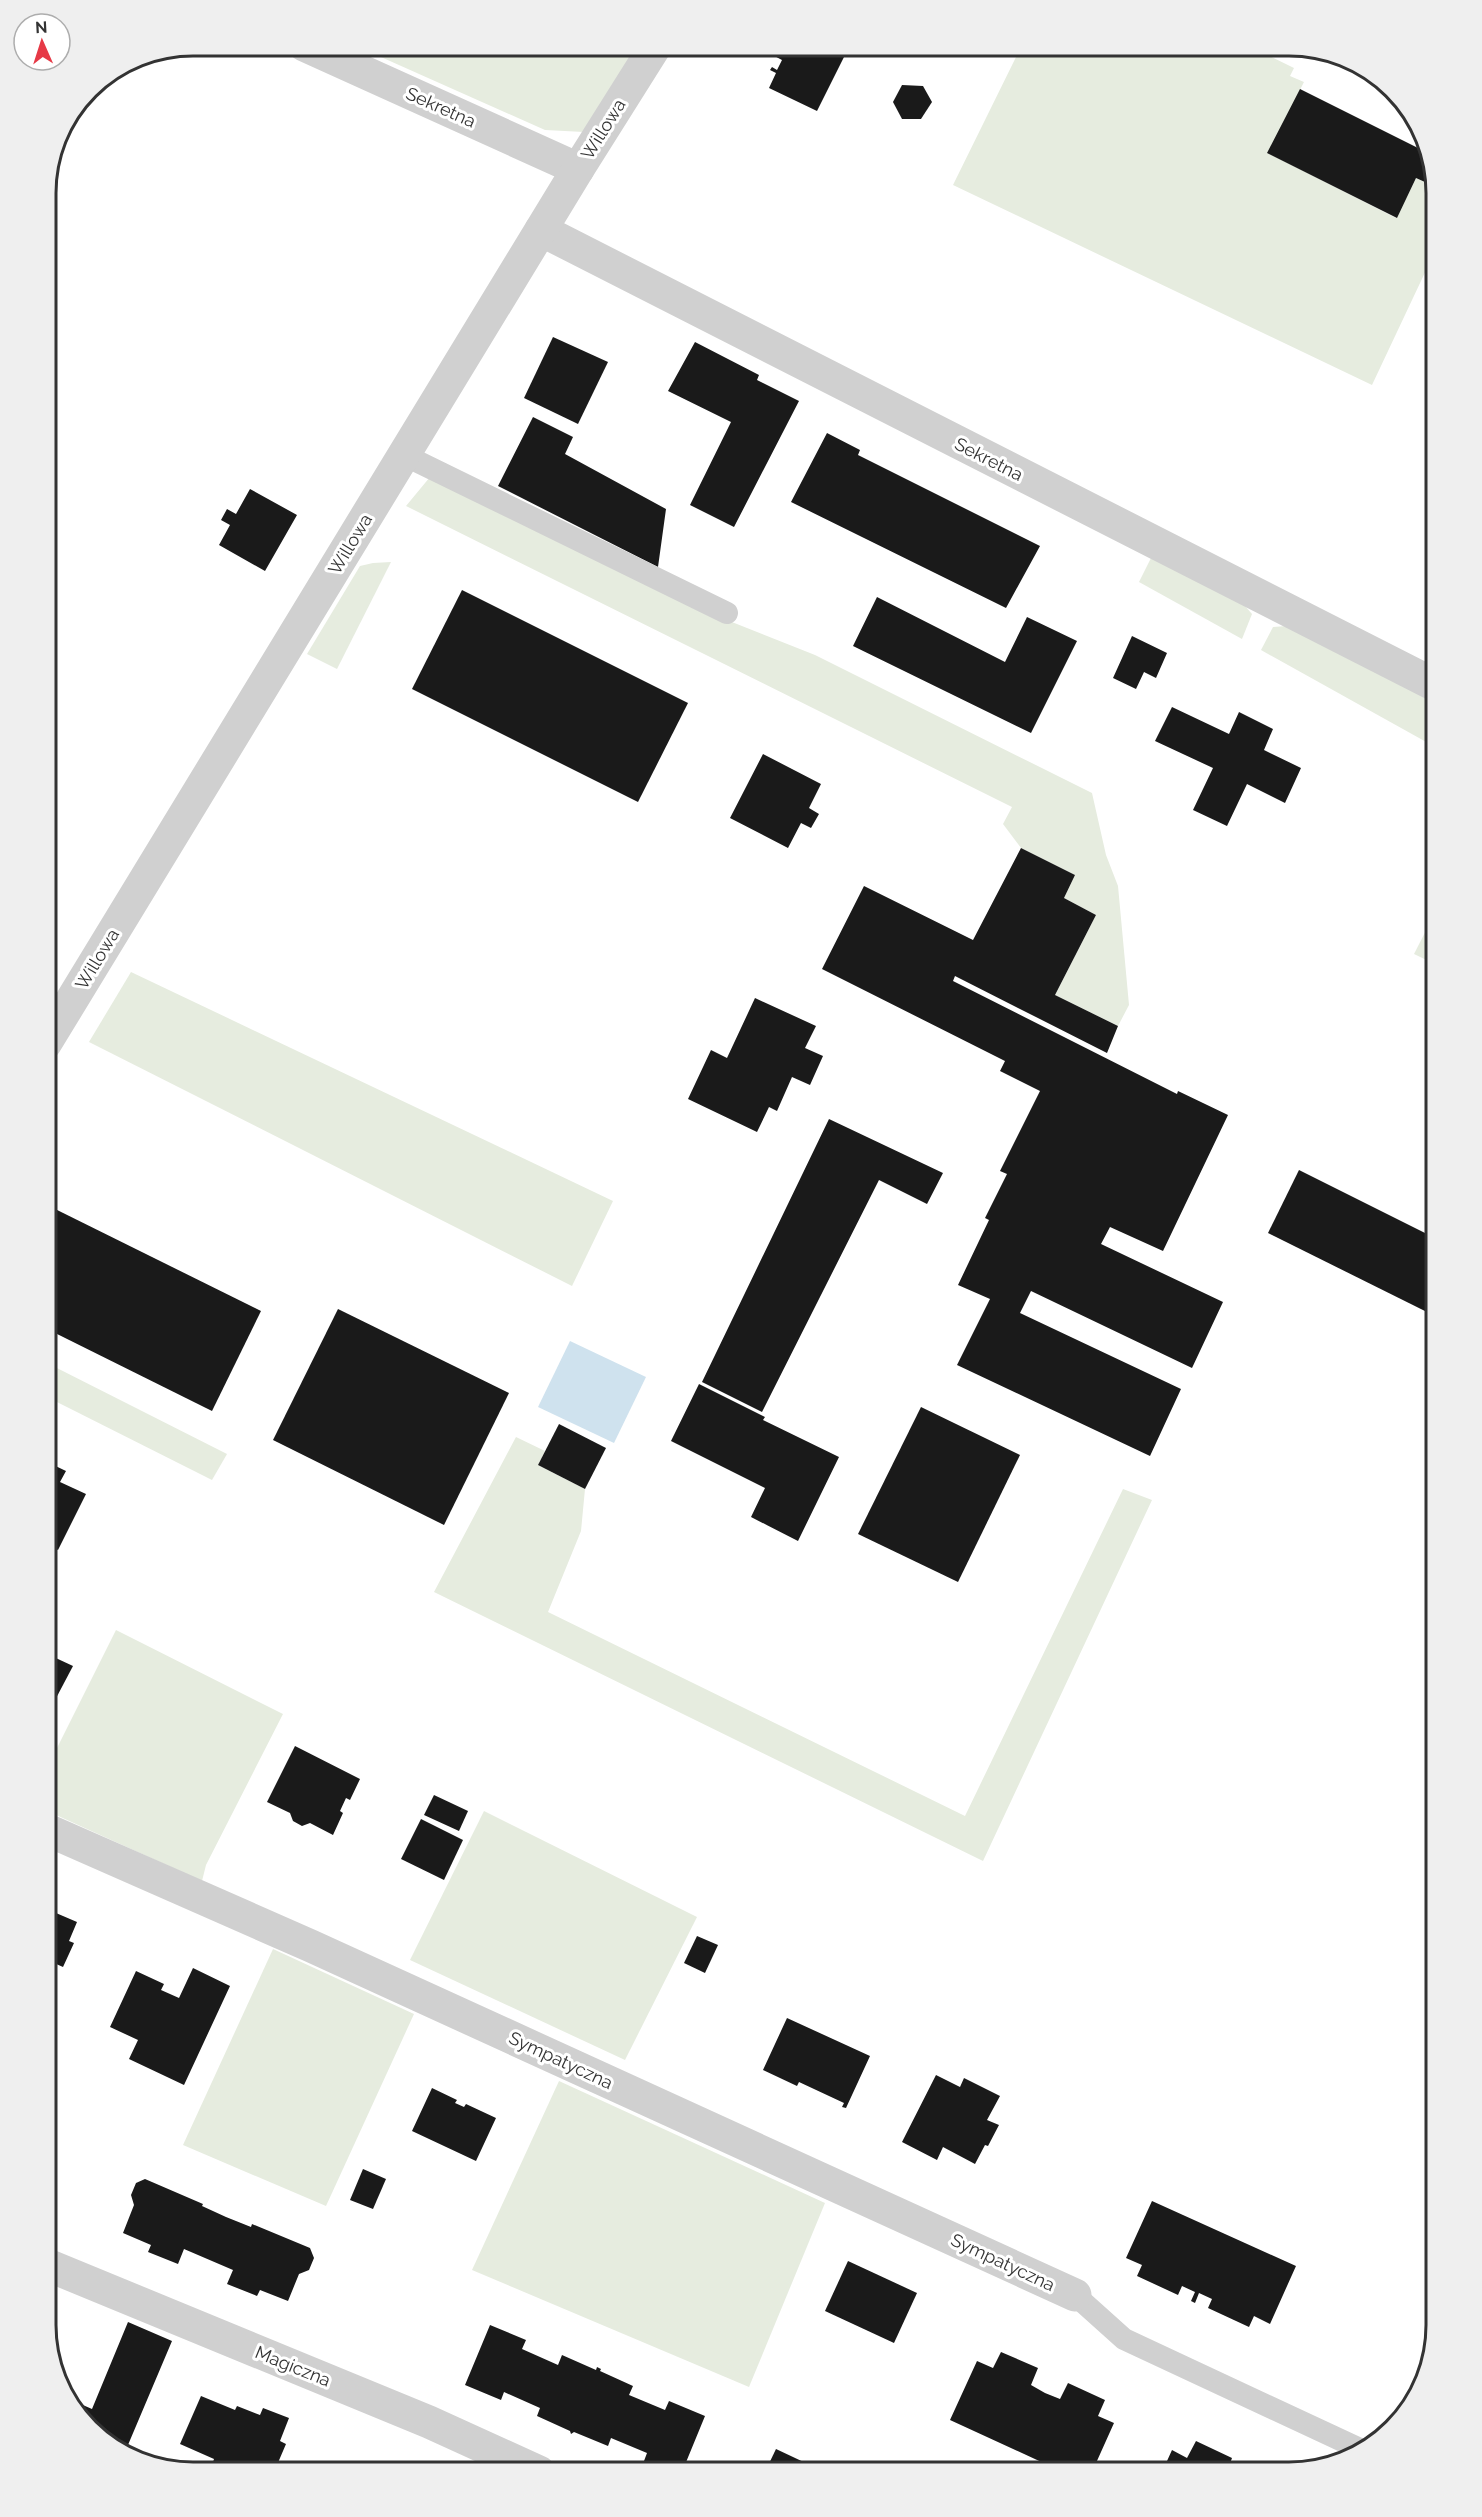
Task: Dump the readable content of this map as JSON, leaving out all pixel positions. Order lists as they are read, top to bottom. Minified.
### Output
{"streets":{"street":["Sekretna","Willowa","Sympatyczna","Magiczna"]},"crossings":[["Sekretna","Willowa"]],"north":"top"}
